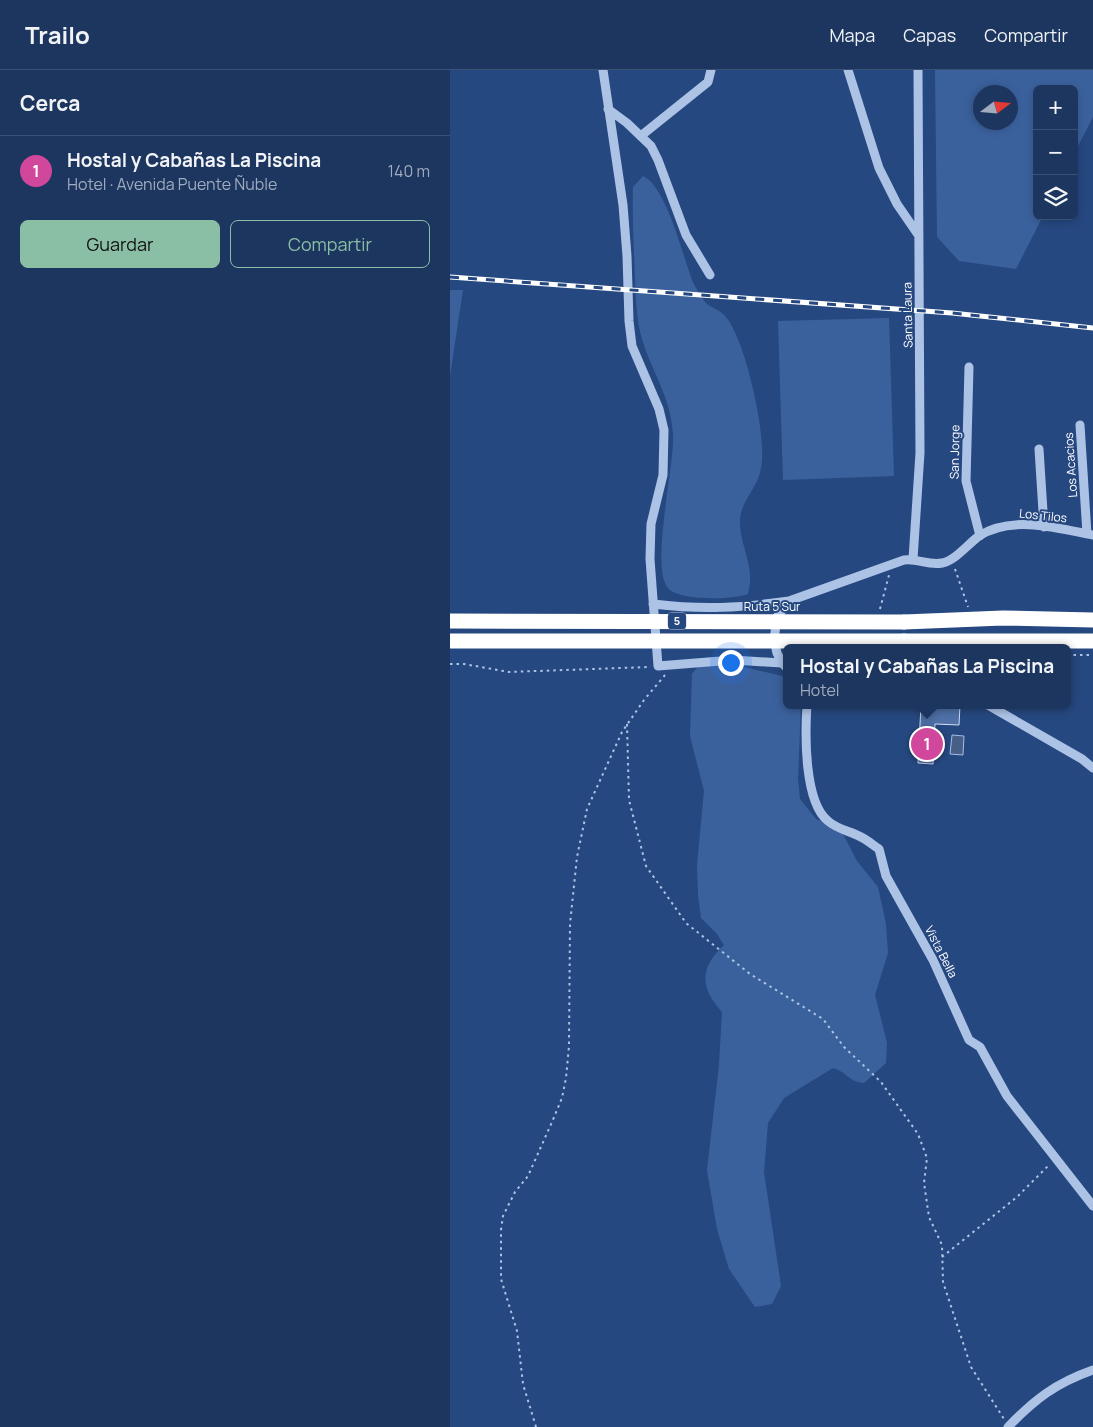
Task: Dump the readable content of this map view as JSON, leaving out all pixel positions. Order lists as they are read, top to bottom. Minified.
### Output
{"streets":{"highway":["Ruta 5 Sur","5"],"street":["Santa Laura","San Jorge","Los Acacios","Los Tilos","Vista Bella"]},"crossings":[["San Jorge","Los Tilos"],["Los Acacios","Los Tilos"]],"north":"right","page":{"header":"Trailo","nav":["Mapa","Capas","Compartir"],"heading":"Cerca","map_buttons":["+","−"],"list":[{"mark":"1","name":"Hostal y Cabañas La Piscina","note":"Hotel · Avenida Puente Ñuble","value":"140 m"}],"buttons":["Guardar","Compartir"],"popup":["Hostal y Cabañas La Piscina","Hotel"],"pins":"1"}}
